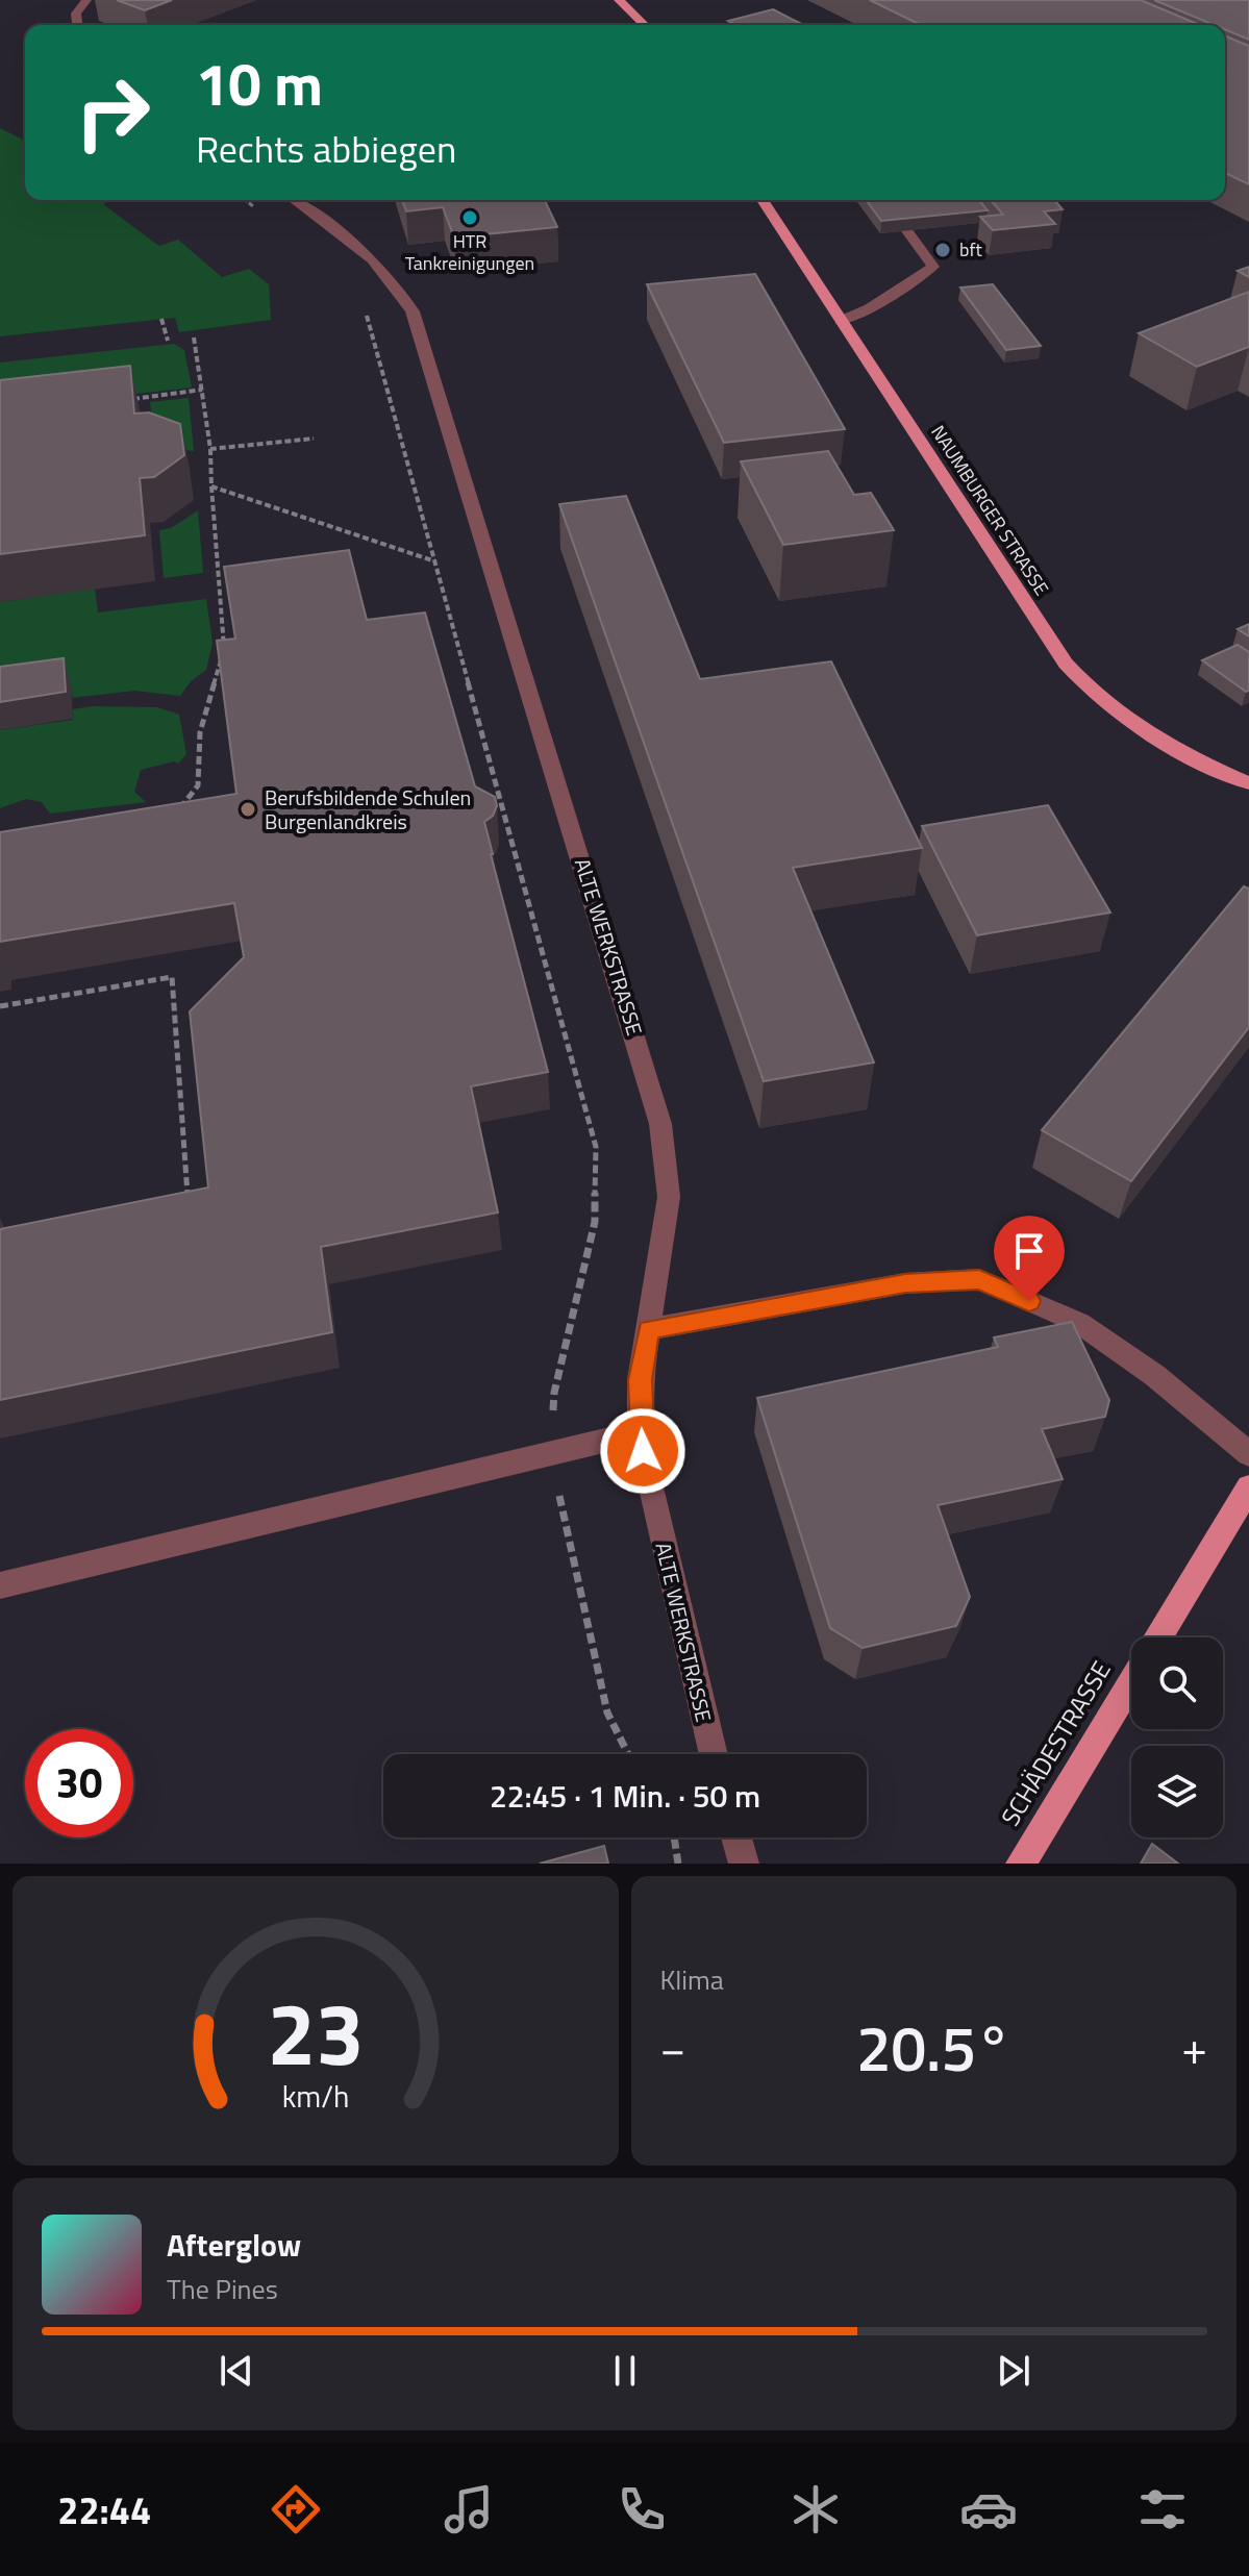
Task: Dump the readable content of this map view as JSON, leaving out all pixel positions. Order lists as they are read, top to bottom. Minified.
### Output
{"streets":{"main road":["NAUMBURGER STRASSE","SCHÄDESTRASSE"],"street":["ALTE WERKSTRASSE"]},"places":["HTR Tankreinigungen","bft","Berufsbildende Schulen Burgenlandkreis"],"page":{"turn":["10 m","Rechts abbiegen"],"limit":"30","trip":"22:45 · 1 Min. · 50 m","tile":"Klima","heat":["−","20.5°","+"],"song":["Afterglow","The Pines"],"tabs":"22:44","gauge":["23","km/h"]}}
